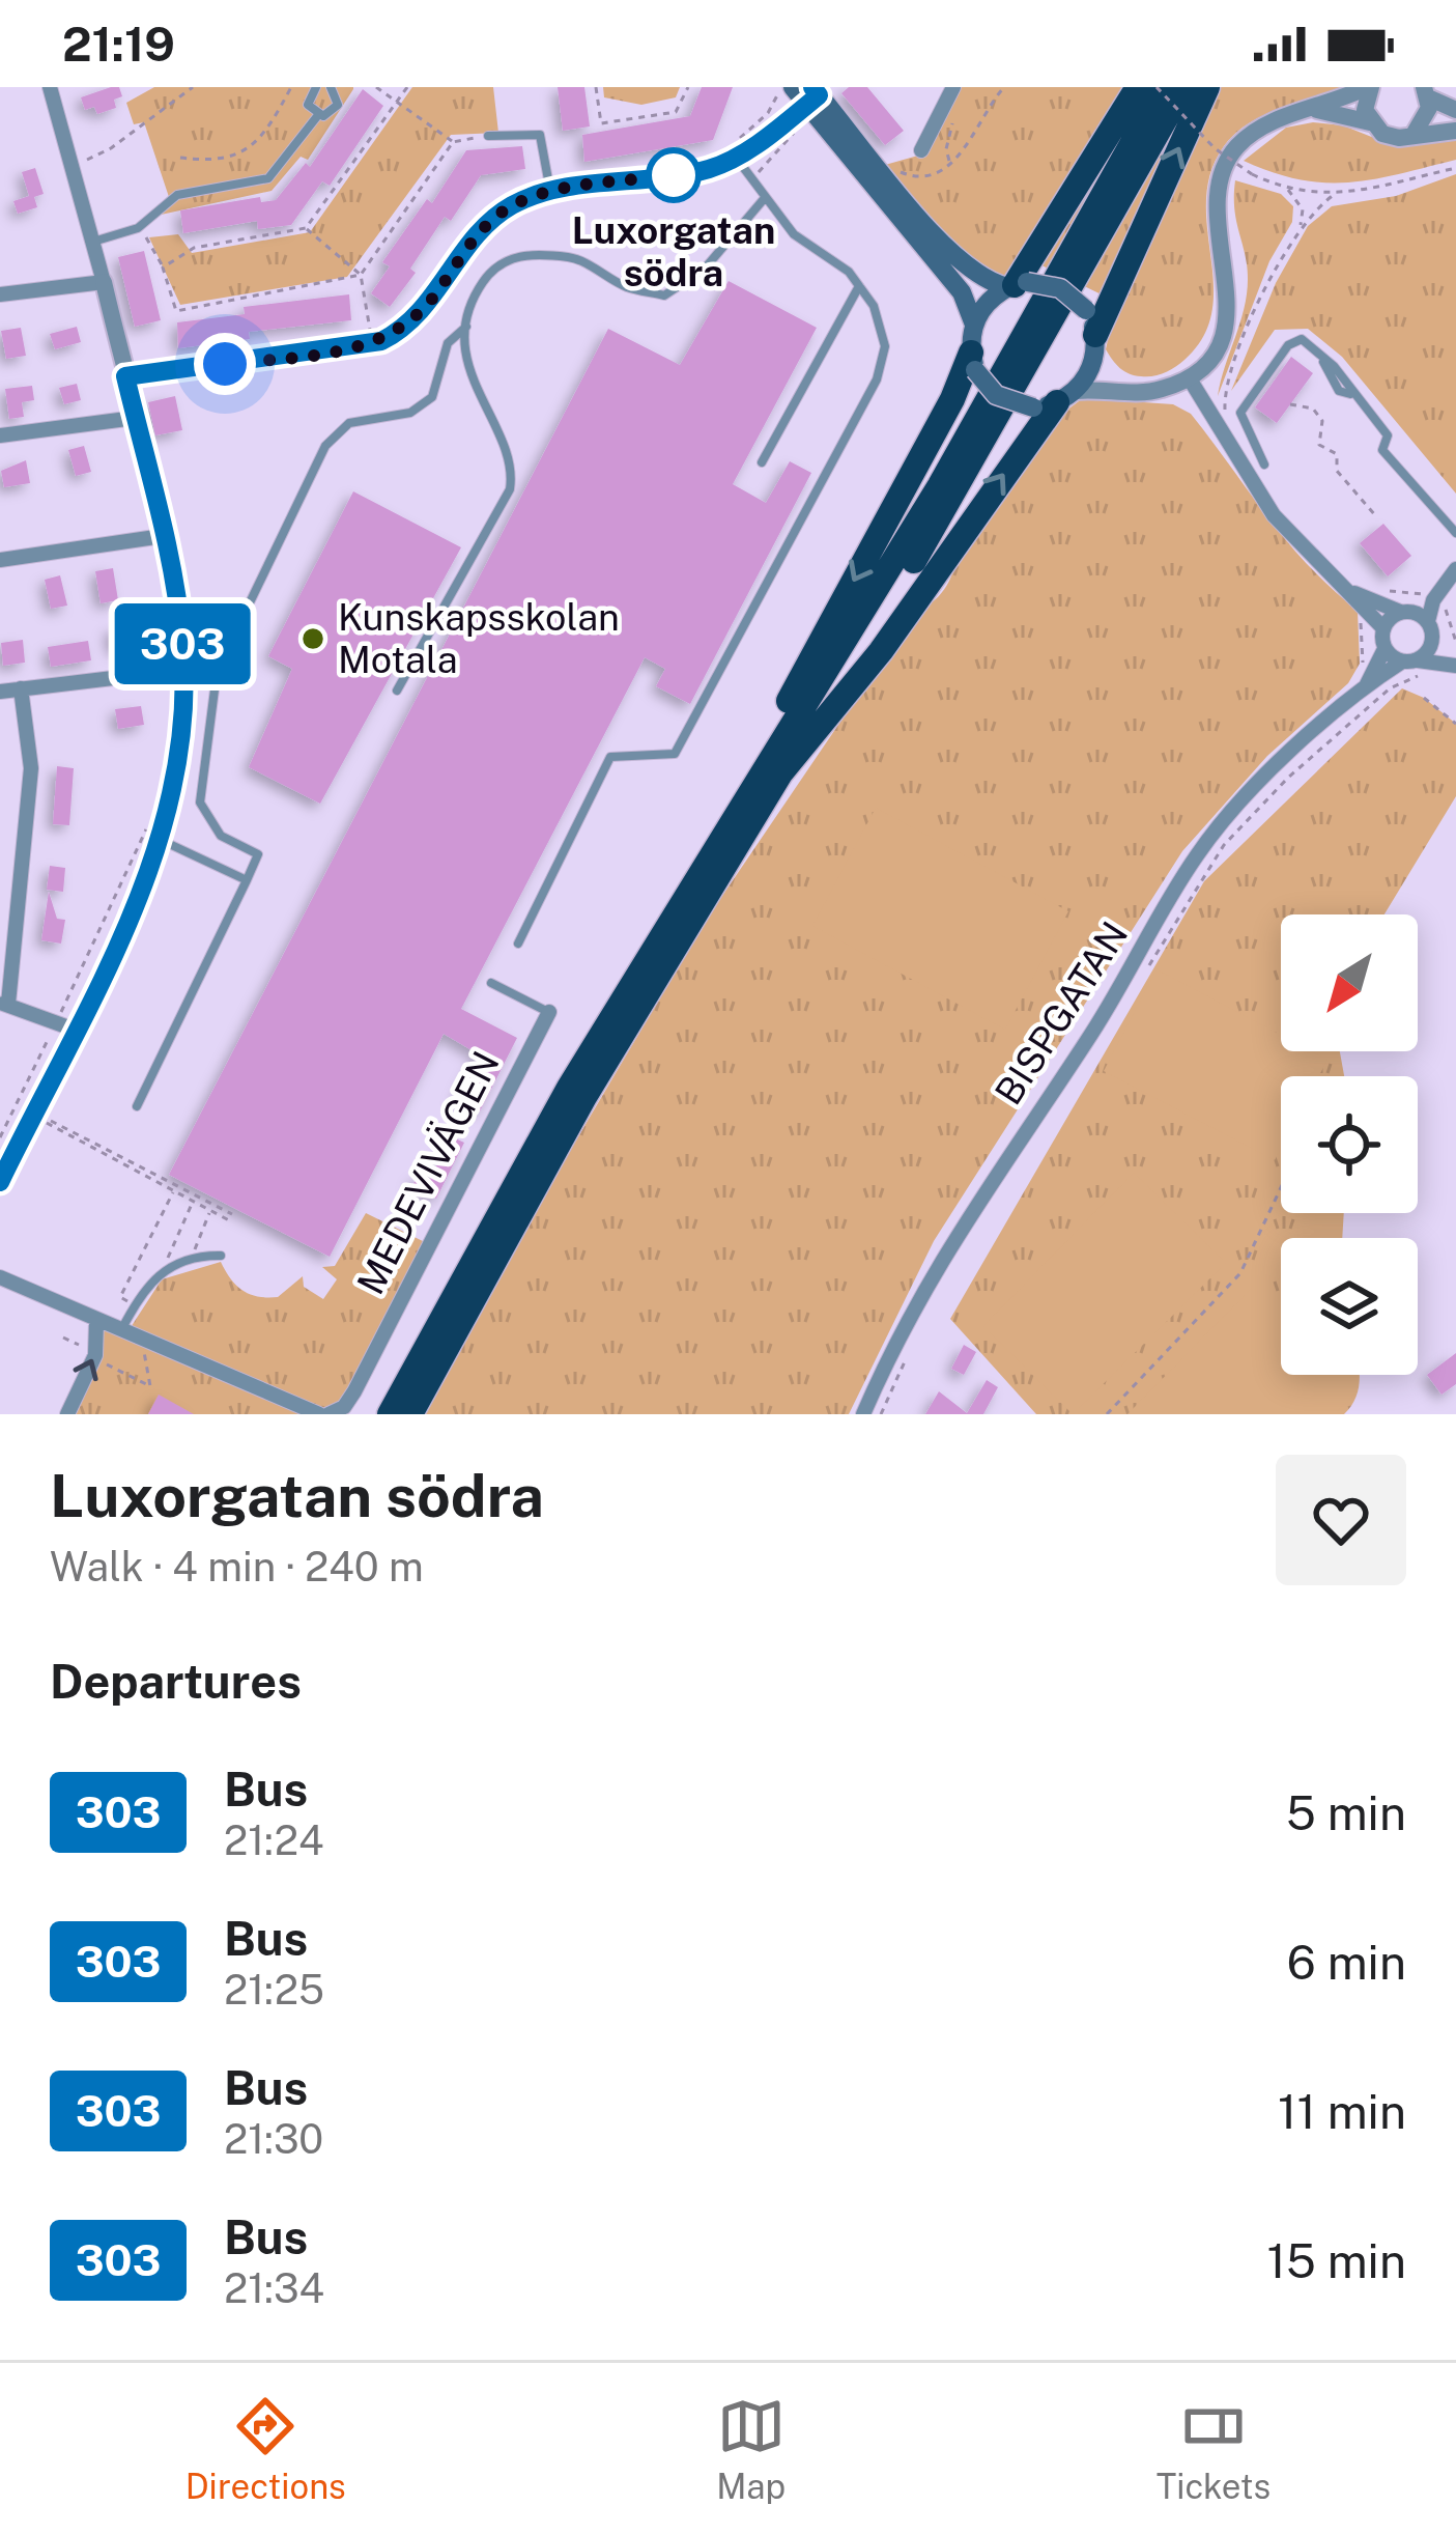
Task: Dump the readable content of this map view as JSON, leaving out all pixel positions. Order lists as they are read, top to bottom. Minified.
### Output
{"streets":{"street":["BISPGATAN","MEDEVIVÄGEN"]},"places":["Luxorgatan södra","Kunskapsskolan Motala"],"lines":["bus line 303"],"north":"bottom left","page":{"status":"21:19","on_map":"303","heading":[["Luxorgatan södra","Walk · 4 min · 240 m"],"Departures"],"list":[{"mark":"303","name":"Bus","note":"21:24","value":"5 min"},{"mark":"303","name":"Bus","note":"21:25","value":"6 min"},{"mark":"303","name":"Bus","note":"21:30","value":"11 min"},{"mark":"303","name":"Bus","note":"21:34","value":"15 min"}],"tabs":["Directions","Map","Tickets"]}}
